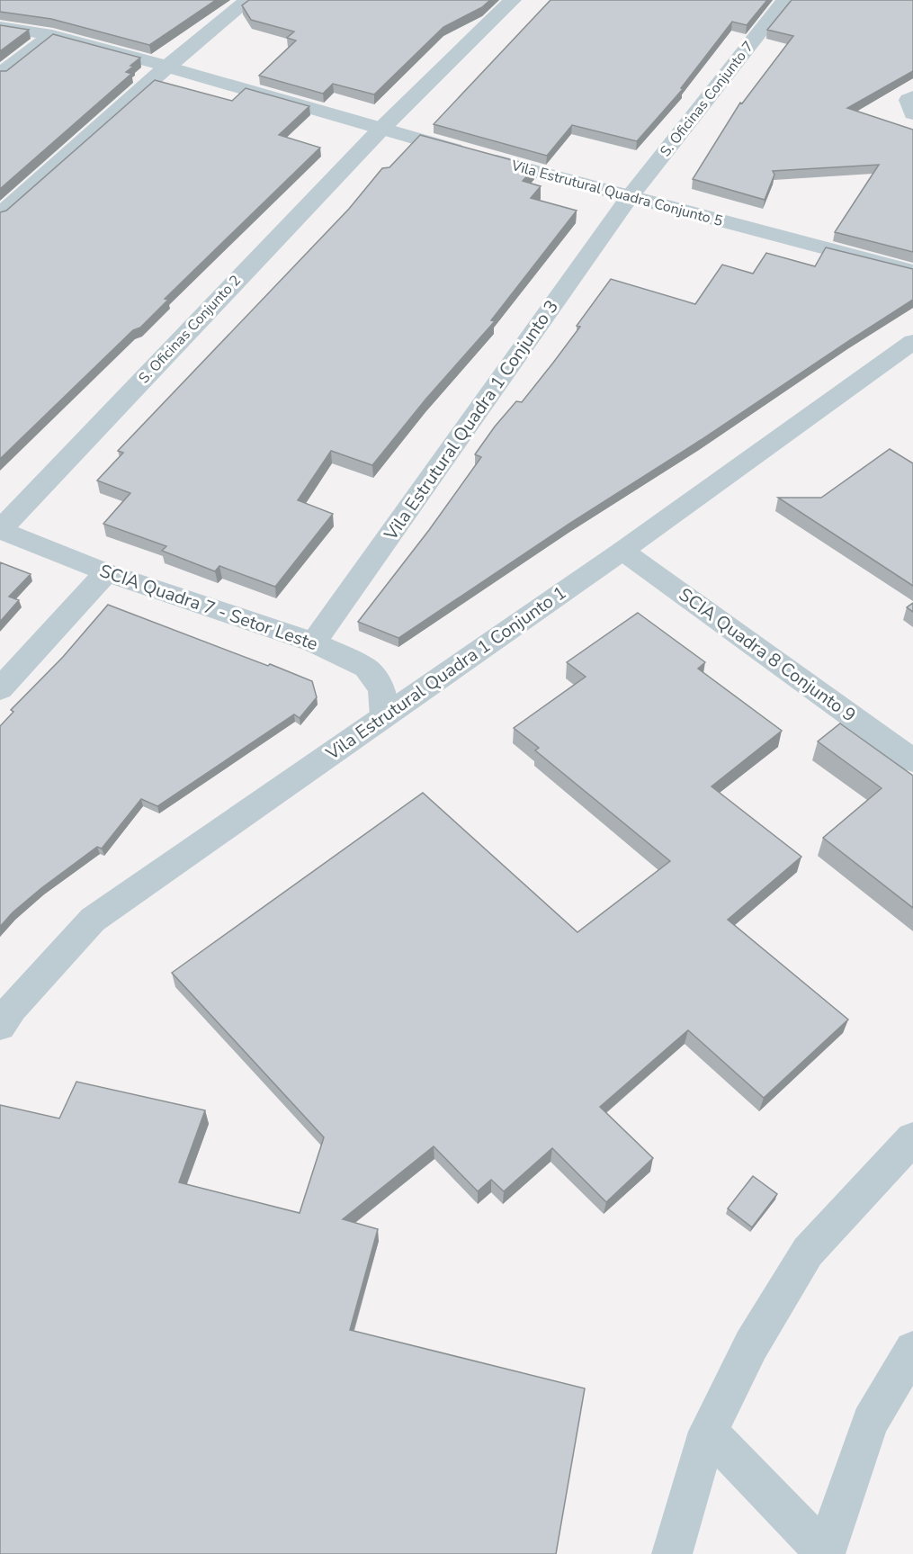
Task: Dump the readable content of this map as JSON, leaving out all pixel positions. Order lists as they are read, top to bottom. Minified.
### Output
{"streets":{"street":["S. Oficinas Conjunto 7","Vila Estrutural Quadra Conjunto 5","S. Oficinas Conjunto 2","Vila Estrutural Quadra 1 Conjunto 3","SCIA Quadra 7 - Setor Leste","SCIA Quadra 8 Conjunto 9","Vila Estrutural Quadra 1 Conjunto 1"]},"crossings":[["S. Oficinas Conjunto 7","Vila Estrutural Quadra Conjunto 5"],["S. Oficinas Conjunto 7","Vila Estrutural Quadra 1 Conjunto 3"],["Vila Estrutural Quadra Conjunto 5","S. Oficinas Conjunto 2"],["Vila Estrutural Quadra Conjunto 5","Vila Estrutural Quadra 1 Conjunto 3"],["S. Oficinas Conjunto 2","SCIA Quadra 7 - Setor Leste"],["Vila Estrutural Quadra 1 Conjunto 3","SCIA Quadra 7 - Setor Leste"],["SCIA Quadra 7 - Setor Leste","Vila Estrutural Quadra 1 Conjunto 1"],["SCIA Quadra 8 Conjunto 9","Vila Estrutural Quadra 1 Conjunto 1"]]}
